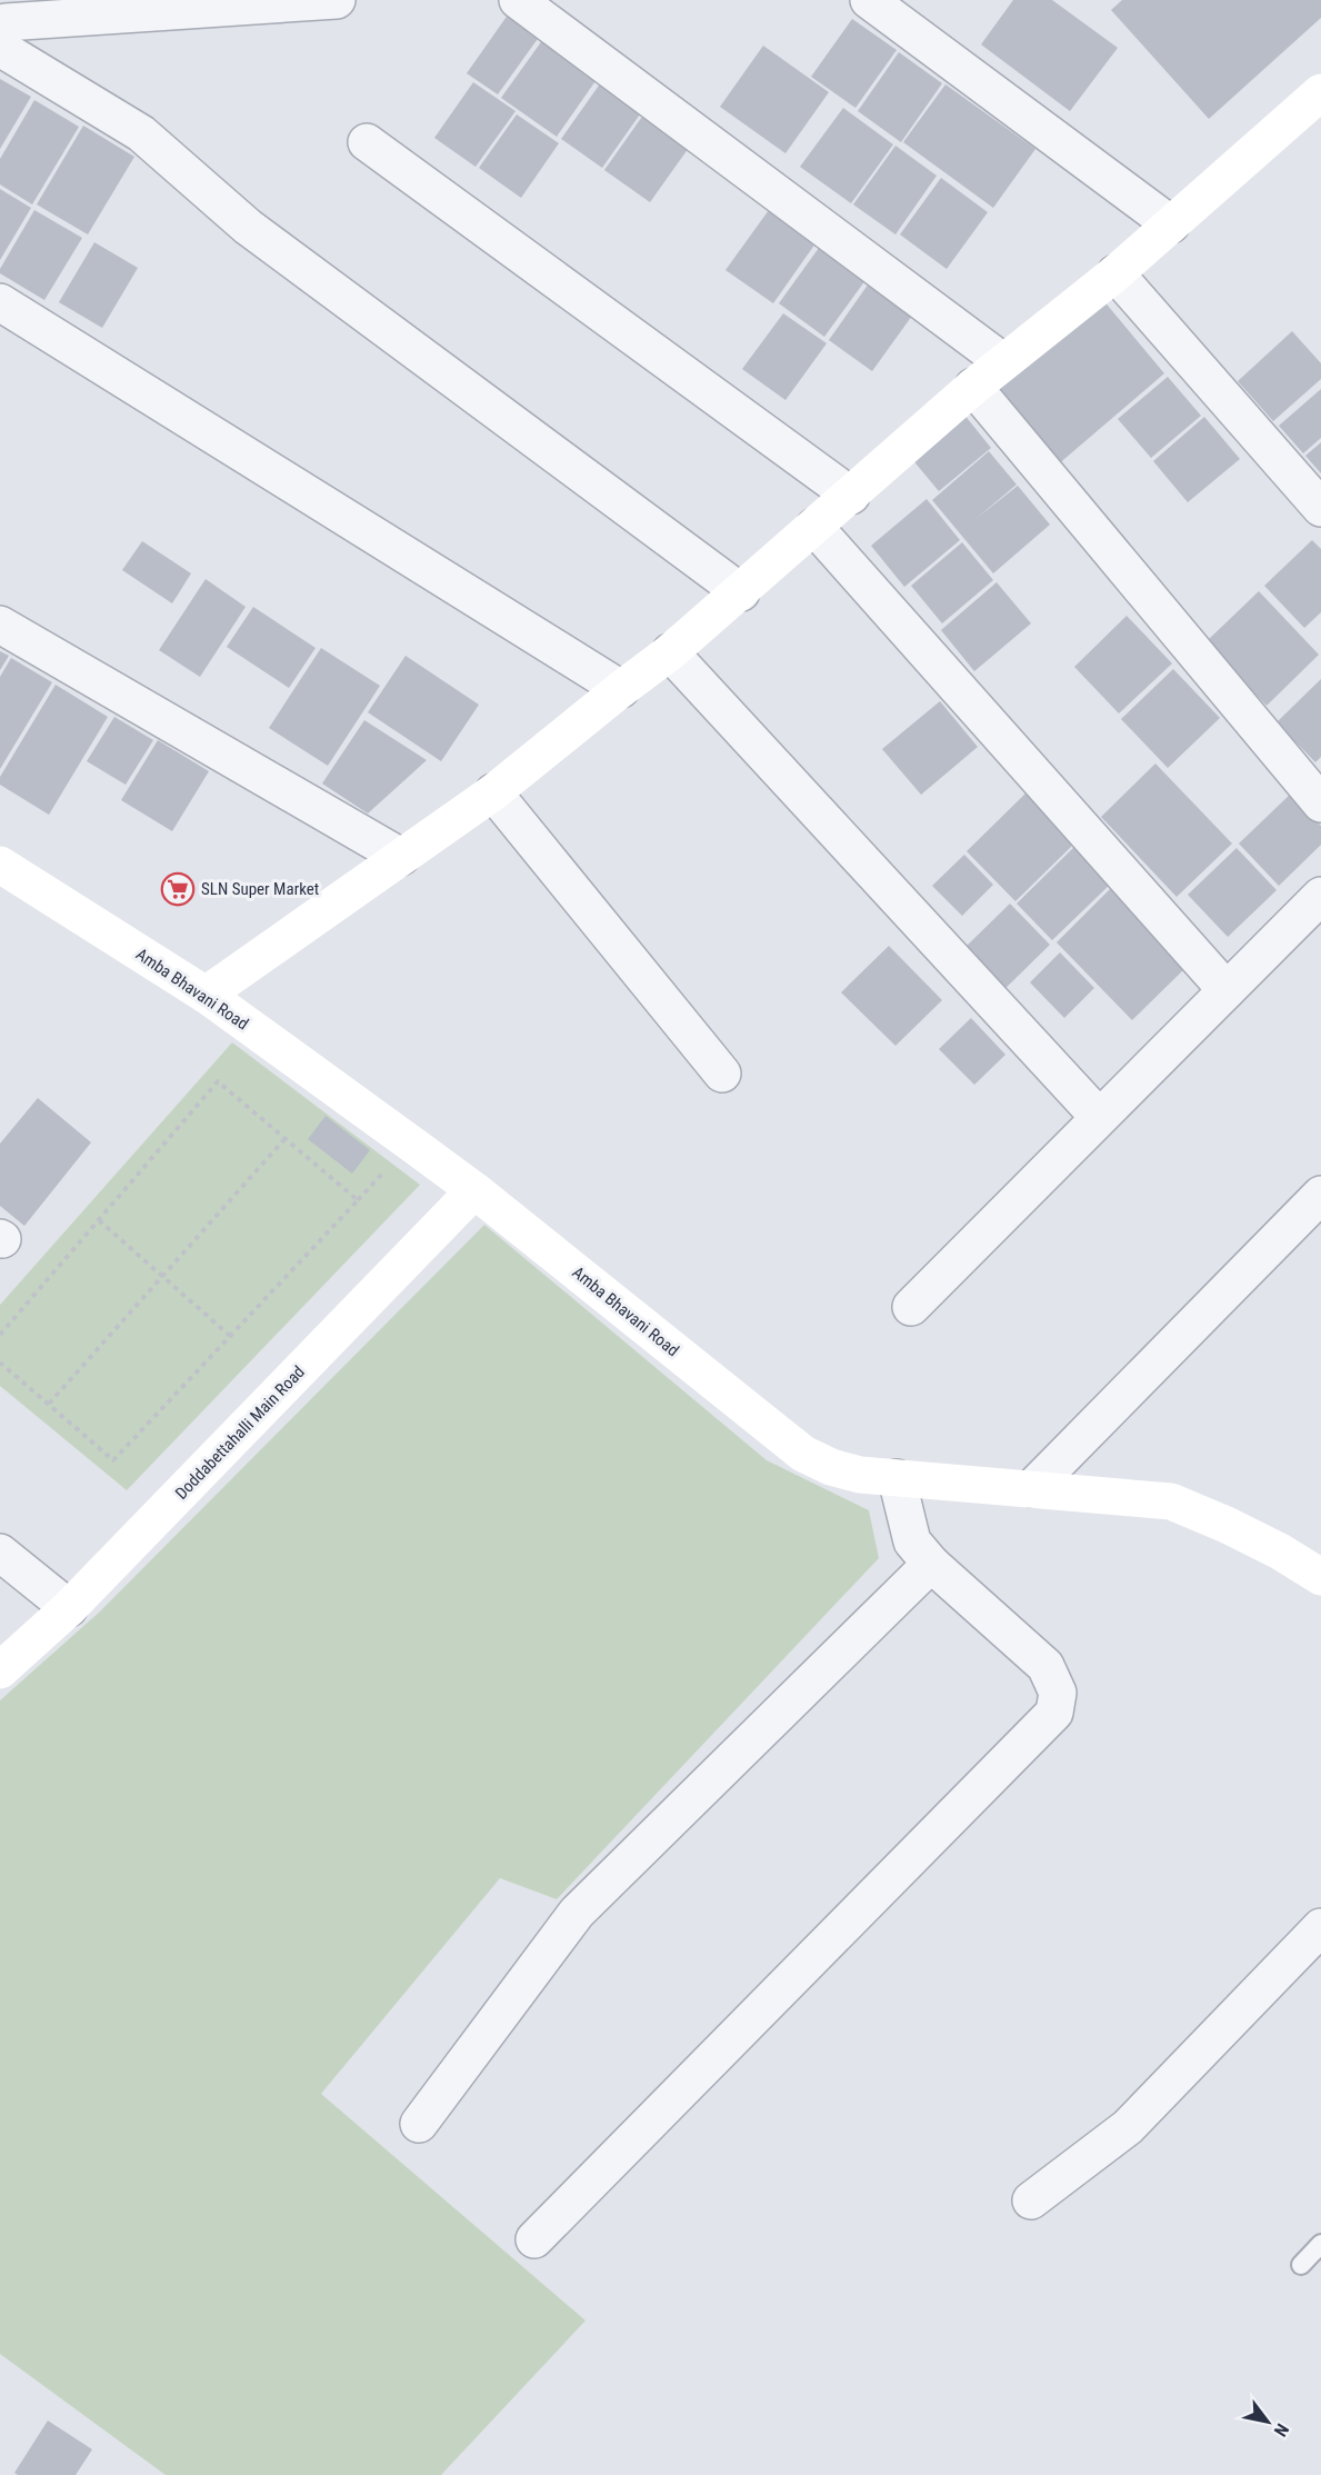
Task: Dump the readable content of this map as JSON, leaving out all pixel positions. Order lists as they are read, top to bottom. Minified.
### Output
{"streets":{"street":["Amba Bhavani Road","Doddabettahalli Main Road"]},"crossings":[["Amba Bhavani Road","Doddabettahalli Main Road"]],"places":{"supermarket":["SLN Super Market"]},"north":"bottom right"}
